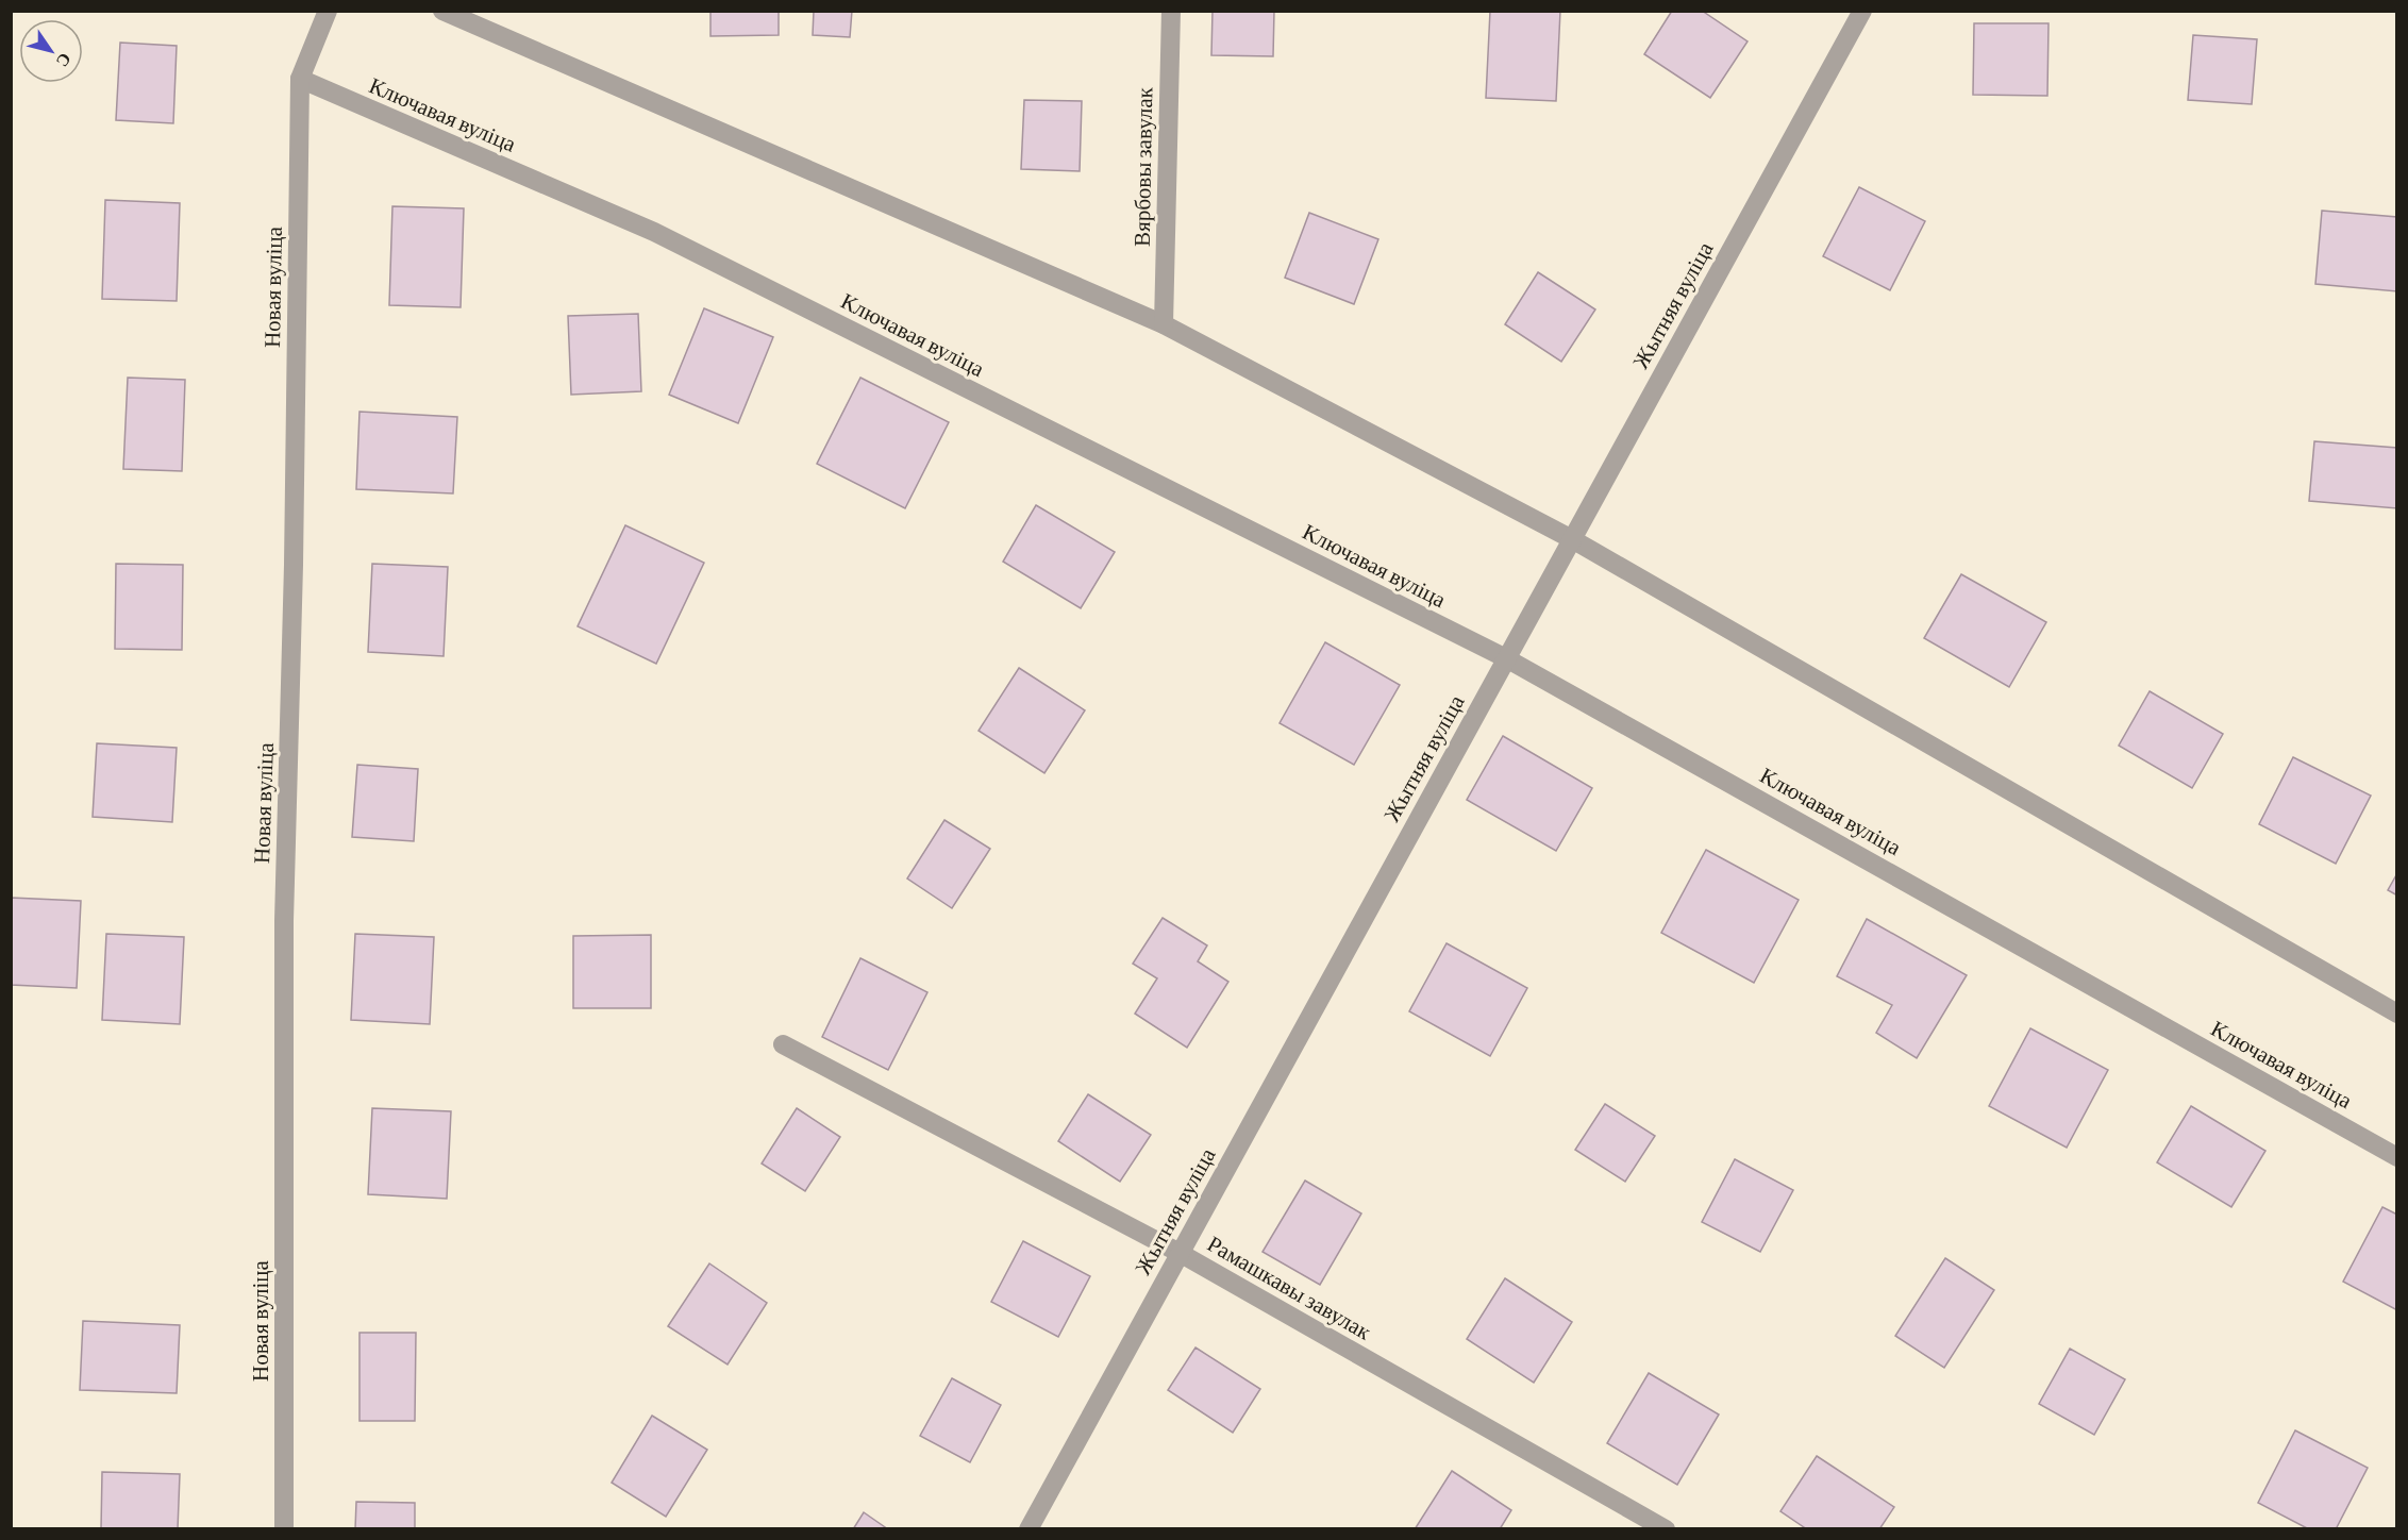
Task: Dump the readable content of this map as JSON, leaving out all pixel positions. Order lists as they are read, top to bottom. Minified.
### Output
{"streets":{"street":["Ключавая вуліца","Вярбовы завулак","Новая вуліца","Жытняя вуліца","Рамашкавы завулак"]},"crossings":[["Ключавая вуліца","Новая вуліца"],["Ключавая вуліца","Жытняя вуліца"],["Жытняя вуліца","Рамашкавы завулак"]],"north":"bottom right"}
